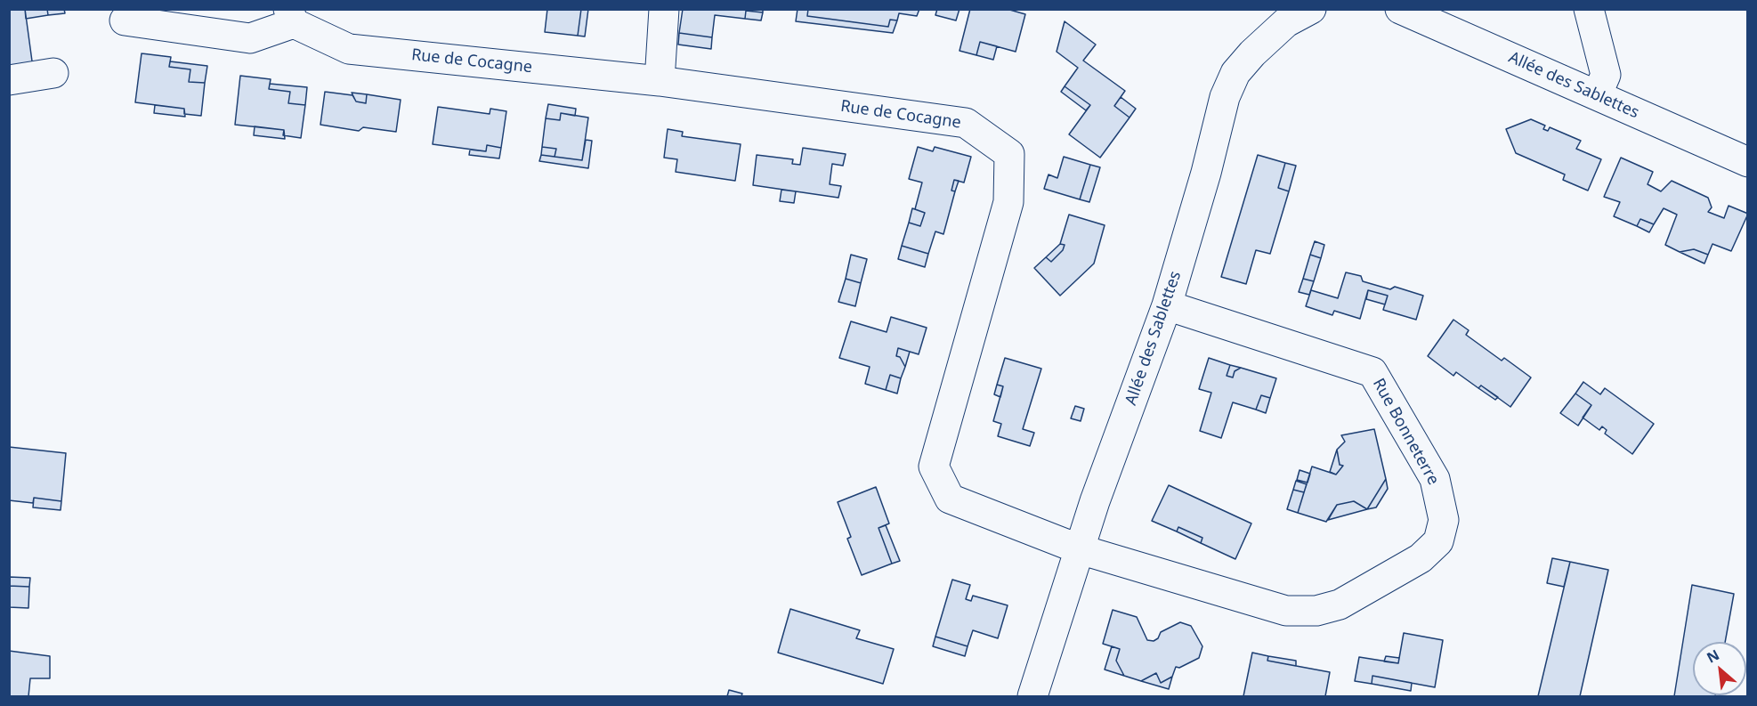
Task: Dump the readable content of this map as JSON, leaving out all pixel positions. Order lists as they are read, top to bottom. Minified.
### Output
{"streets":{"street":["Rue de Cocagne","Allée des Sablettes","Rue Bonneterre"]},"crossings":[["Rue de Cocagne","Allée des Sablettes"],["Rue de Cocagne","Rue Bonneterre"],["Allée des Sablettes","Rue Bonneterre"]],"north":"top left"}
